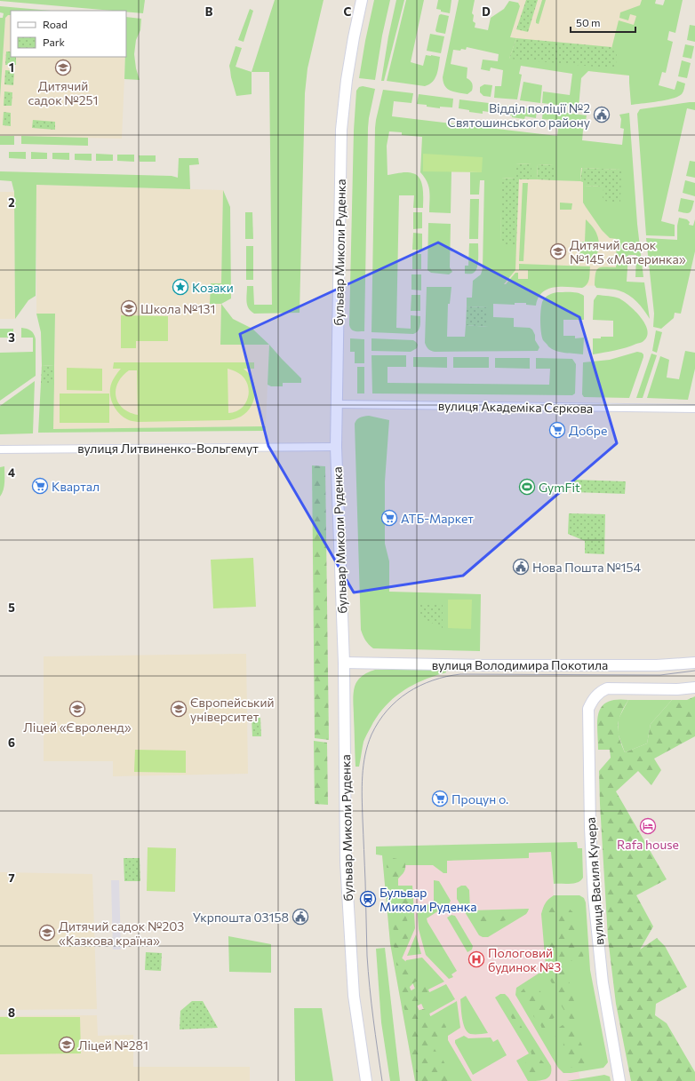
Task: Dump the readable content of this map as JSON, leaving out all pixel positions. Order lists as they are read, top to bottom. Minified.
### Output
{"streets":{"street":["бульвар Миколи Руденка","вулиця Академіка Сєркова","вулиця Литвиненко-Вольгемут","вулиця Володимира Покотила","вулиця Василя Кучера"]},"crossings":[["бульвар Миколи Руденка","вулиця Академіка Сєркова"],["бульвар Миколи Руденка","вулиця Литвиненко-Вольгемут"],["бульвар Миколи Руденка","вулиця Володимира Покотила"],["вулиця Володимира Покотила","вулиця Василя Кучера"]],"places":{"school or university":["Дитячий садок №251","Дитячий садок №145 «Материнка»","Школа №131","Ліцей «Євроленд»","Європейський університет","Дитячий садок №203 «Казкова країна»","Ліцей №281"],"public building":["Відділ поліції №2 Святошинського району","Нова Пошта №154","Укрпошта 03158"],"place":["Козаки"],"supermarket":["Добре","Квартал","АТБ-Маркет","Процун о."],"sports":["GymFit"],"hotel":["Rafa house"],"station":["Бульвар Миколи Руденка"],"hospital":["Пологовий будинок №3"]},"legend":["Road","Park"],"scale_bar":"50 m","grid":{"columns":["B","C","D"],"rows":["1","2","3","4","5","6","7","8"]}}
